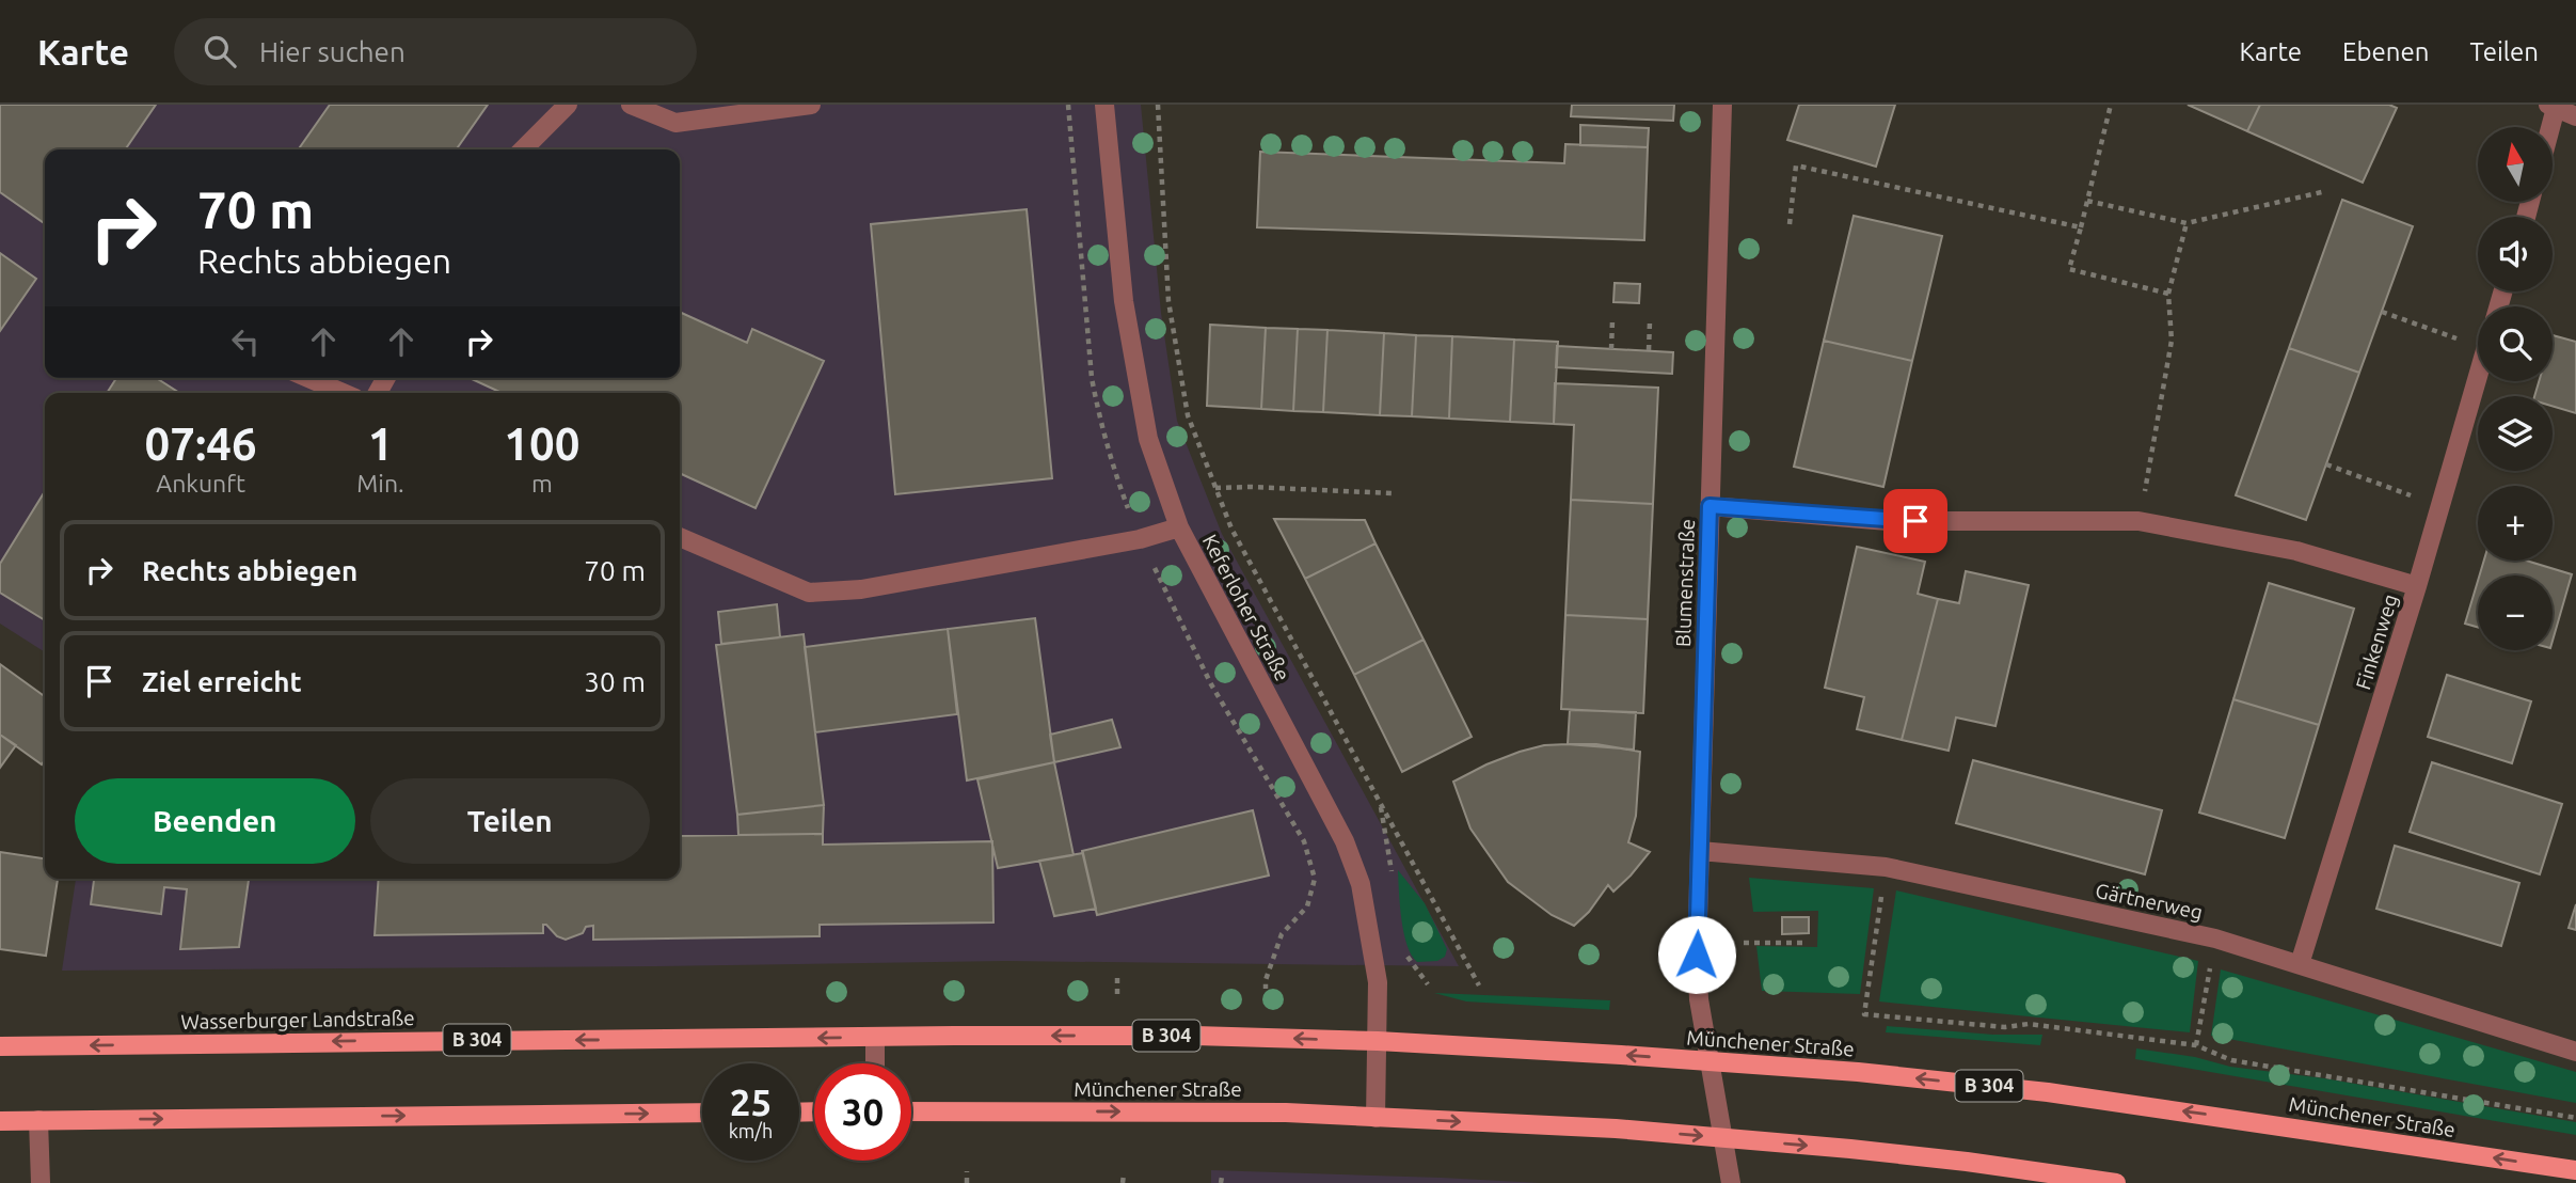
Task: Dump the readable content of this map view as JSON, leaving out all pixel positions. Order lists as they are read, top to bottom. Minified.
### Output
{"streets":{"main road":["Wasserburger Landstraße","B 304","Münchener Straße"],"street":["Blumenstraße","Keferloher Straße","Finkenweg","Gärtnerweg"]},"crossings":[["Blumenstraße","Gärtnerweg"],["Blumenstraße","Münchener Straße"],["Keferloher Straße","Münchener Straße"],["Finkenweg","Gärtnerweg"],["Wasserburger Landstraße","Münchener Straße"]],"north":"top","page":{"header":"Karte","search":"Hier suchen","nav":["Karte","Ebenen","Teilen"],"map_buttons":["+","−"],"turn":["70 m","Rechts abbiegen"],"eta":["07:46","Ankunft","1","Min.","100","m"],"list":[{"name":"Rechts abbiegen","value":"70 m"},{"name":"Ziel erreicht","value":"30 m"}],"buttons":["Beenden","Teilen"],"speed":"25 km/h","limit":"30"}}
